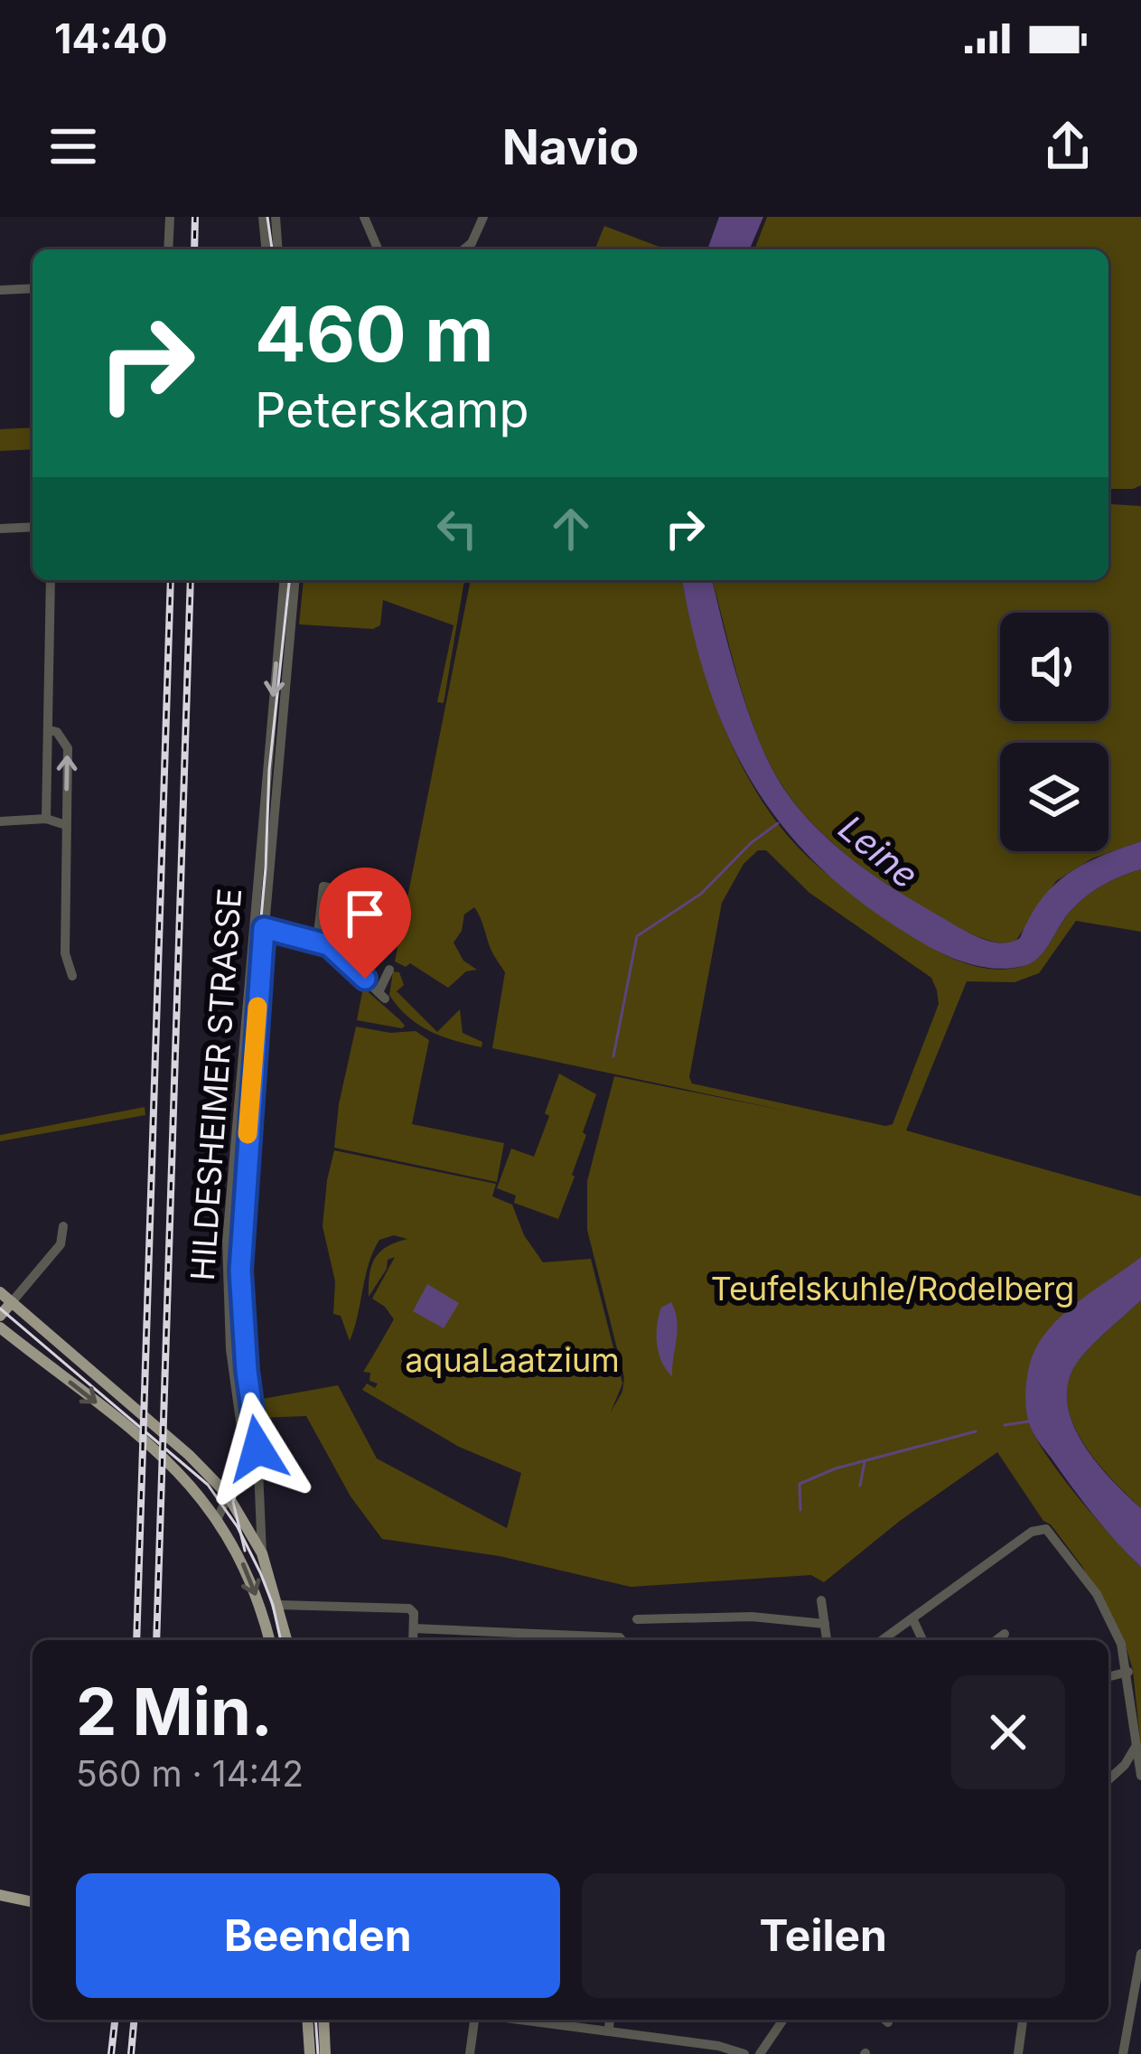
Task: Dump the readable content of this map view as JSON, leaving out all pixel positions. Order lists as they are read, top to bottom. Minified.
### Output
{"streets":{"main road":["HILDESHEIMER STRASSE"]},"water":["Leine"],"parks":["Teufelskuhle/Rodelberg","aquaLaatzium"],"page":{"status":"14:40","header":"Navio","turn":["460 m","Peterskamp"],"heading":["2 Min.","560 m · 14:42"],"buttons":["Beenden","Teilen"]}}
